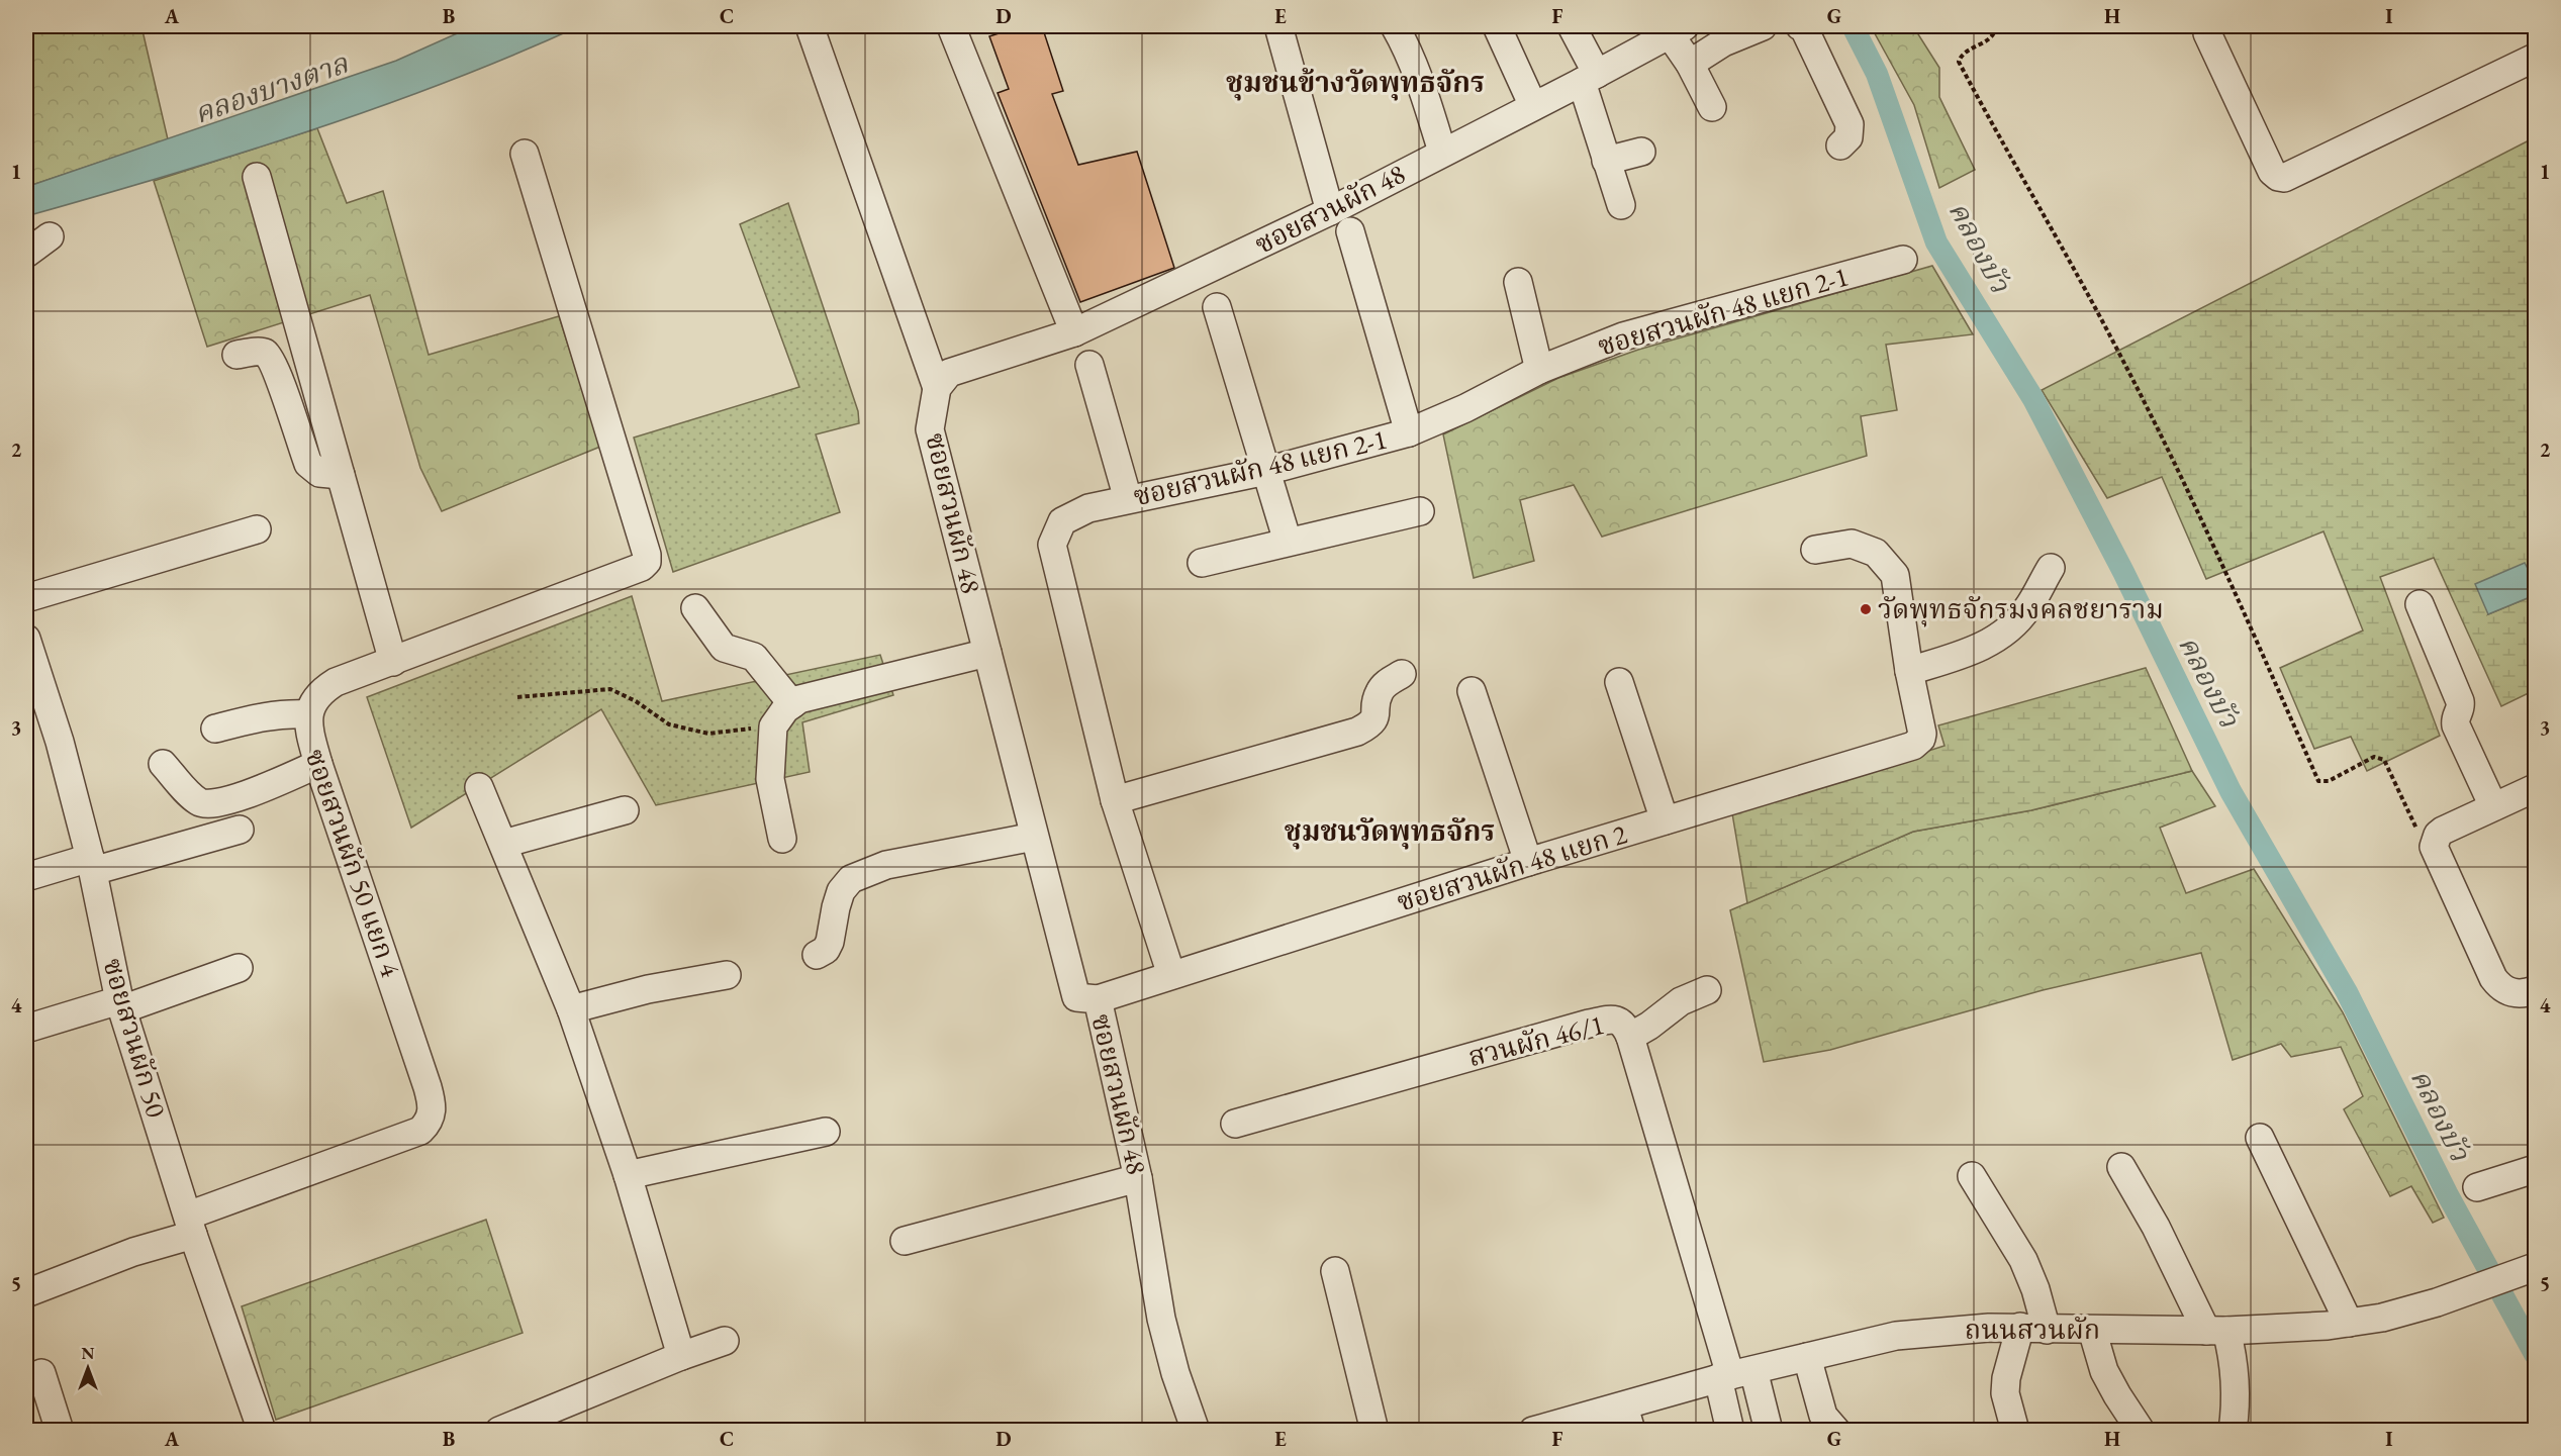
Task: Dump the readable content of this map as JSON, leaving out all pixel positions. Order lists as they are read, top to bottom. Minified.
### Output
{"streets":{"street":["ซอยสวนผัก 48","ซอยสวนผัก 48 แยก 2-1","ซอยสวนผัก 50 แยก 4","ซอยสวนผัก 48 แยก 2","ซอยสวนผัก 50","สวนผัก 46/1","ถนนสวนผัก"]},"crossings":[["ซอยสวนผัก 48","ซอยสวนผัก 48 แยก 2"],["ซอยสวนผัก 48 แยก 2-1","ซอยสวนผัก 48 แยก 2"],["ซอยสวนผัก 50 แยก 4","ซอยสวนผัก 50"],["สวนผัก 46/1","ถนนสวนผัก"]],"districts":["ชุมชนข้างวัดพุทธจักร","ชุมชนวัดพุทธจักร"],"water":["คลองบางตาล","คลองบัว"],"places":["วัดพุทธจักรมงคลชยาราม"],"north":"top","grid":{"columns":["A","B","C","D","E","F","G","H","I"],"rows":["1","2","3","4","5"]}}
